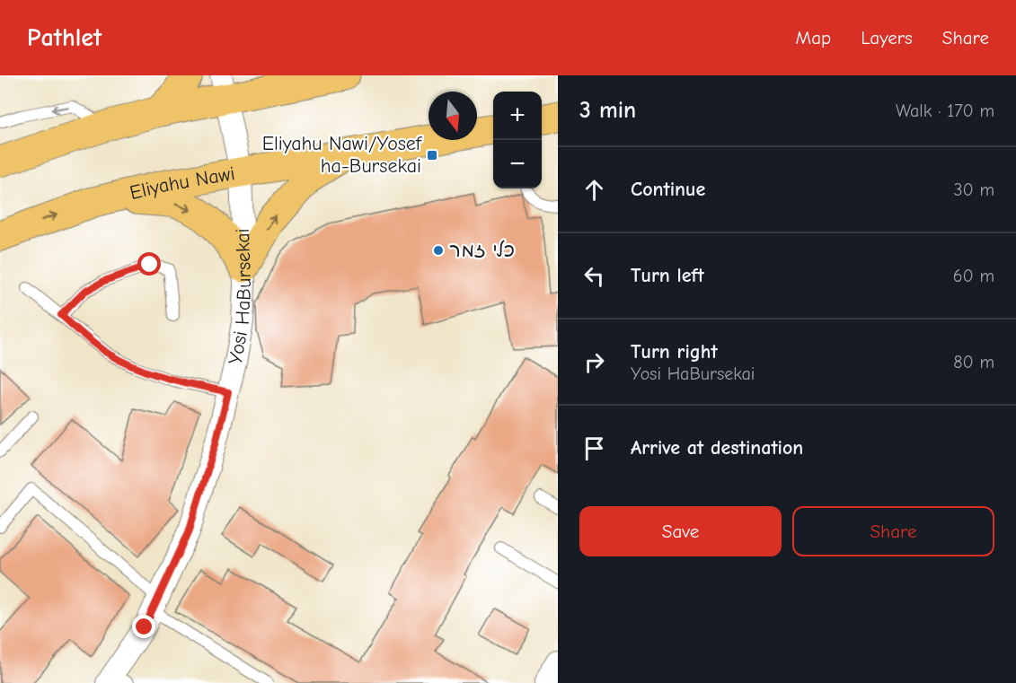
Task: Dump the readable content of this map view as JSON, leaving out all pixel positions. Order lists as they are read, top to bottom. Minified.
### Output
{"streets":{"highway":["Eliyahu Nawi"],"street":["Yosi HaBursekai"]},"crossings":[["Eliyahu Nawi","Yosi HaBursekai"]],"places":{"transit":["Eliyahu Nawi/Yosef ha-Bursekai"],"other":["כלי זמר"]},"north":"bottom","page":{"header":"Pathlet","nav":["Map","Layers","Share"],"heading":["3 min","Walk · 170 m"],"map_buttons":["+","−"],"list":[["Continue","30 m"],["Turn left","60 m"],["Turn right","Yosi HaBursekai","80 m"],"Arrive at destination"],"buttons":["Save","Share"]}}
